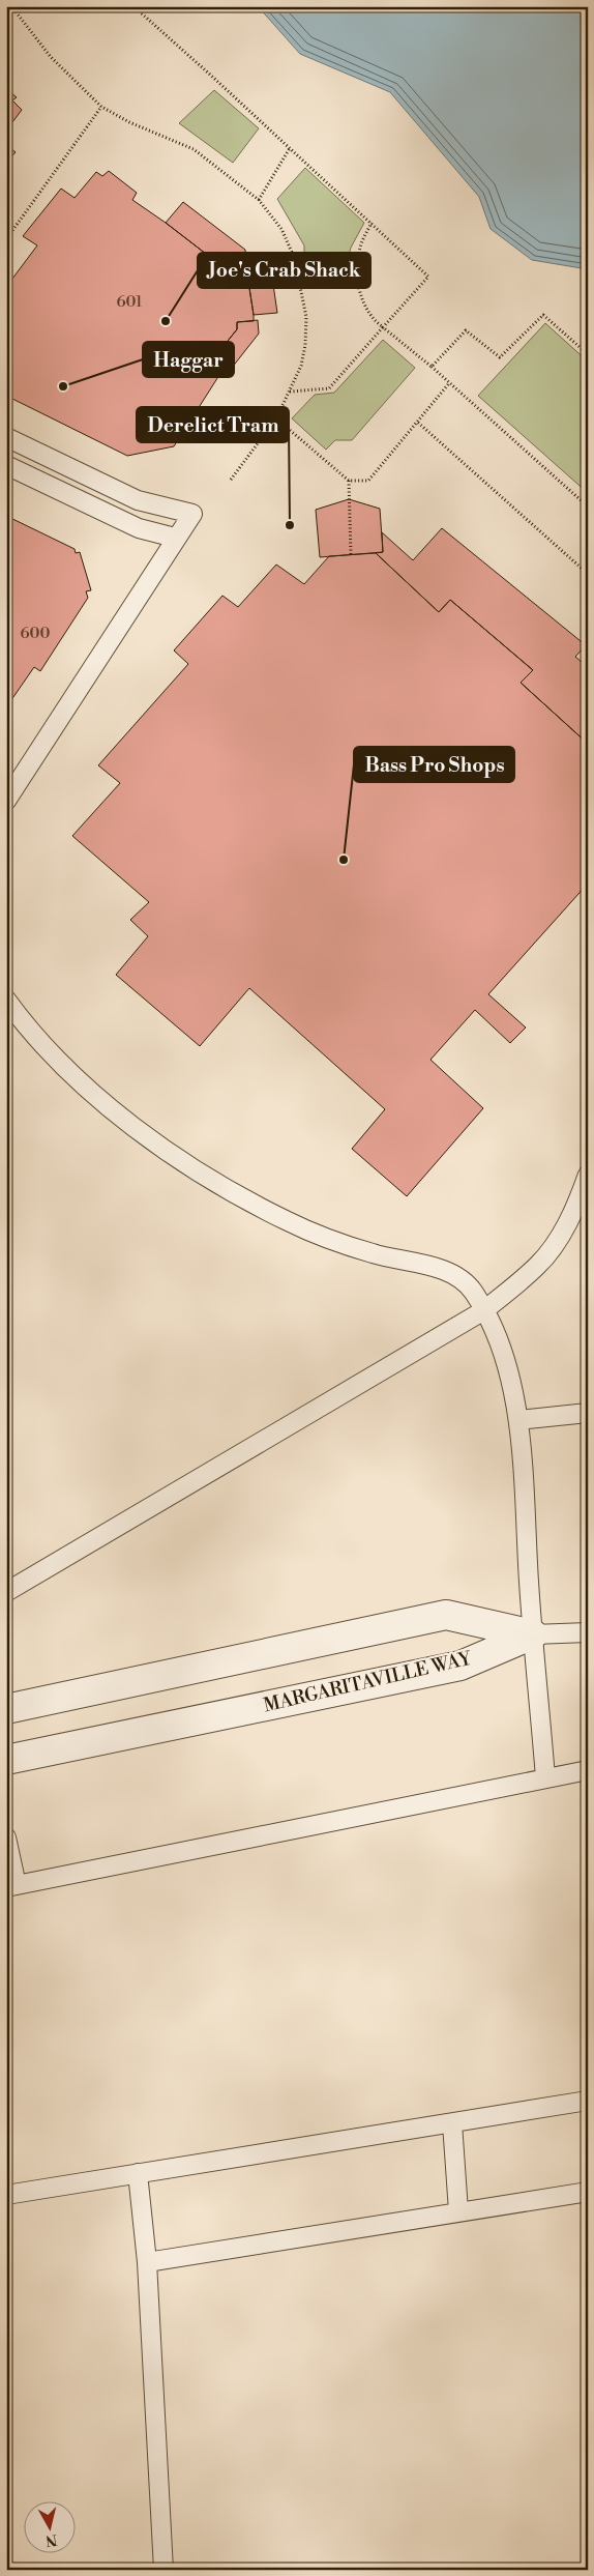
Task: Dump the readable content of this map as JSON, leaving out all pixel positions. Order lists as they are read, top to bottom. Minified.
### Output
{"streets":{"street":["MARGARITAVILLE WAY"]},"places":["Joe's Crab Shack","Haggar","Derelict Tram","Bass Pro Shops"],"house_numbers":["601","600"],"north":"bottom"}
